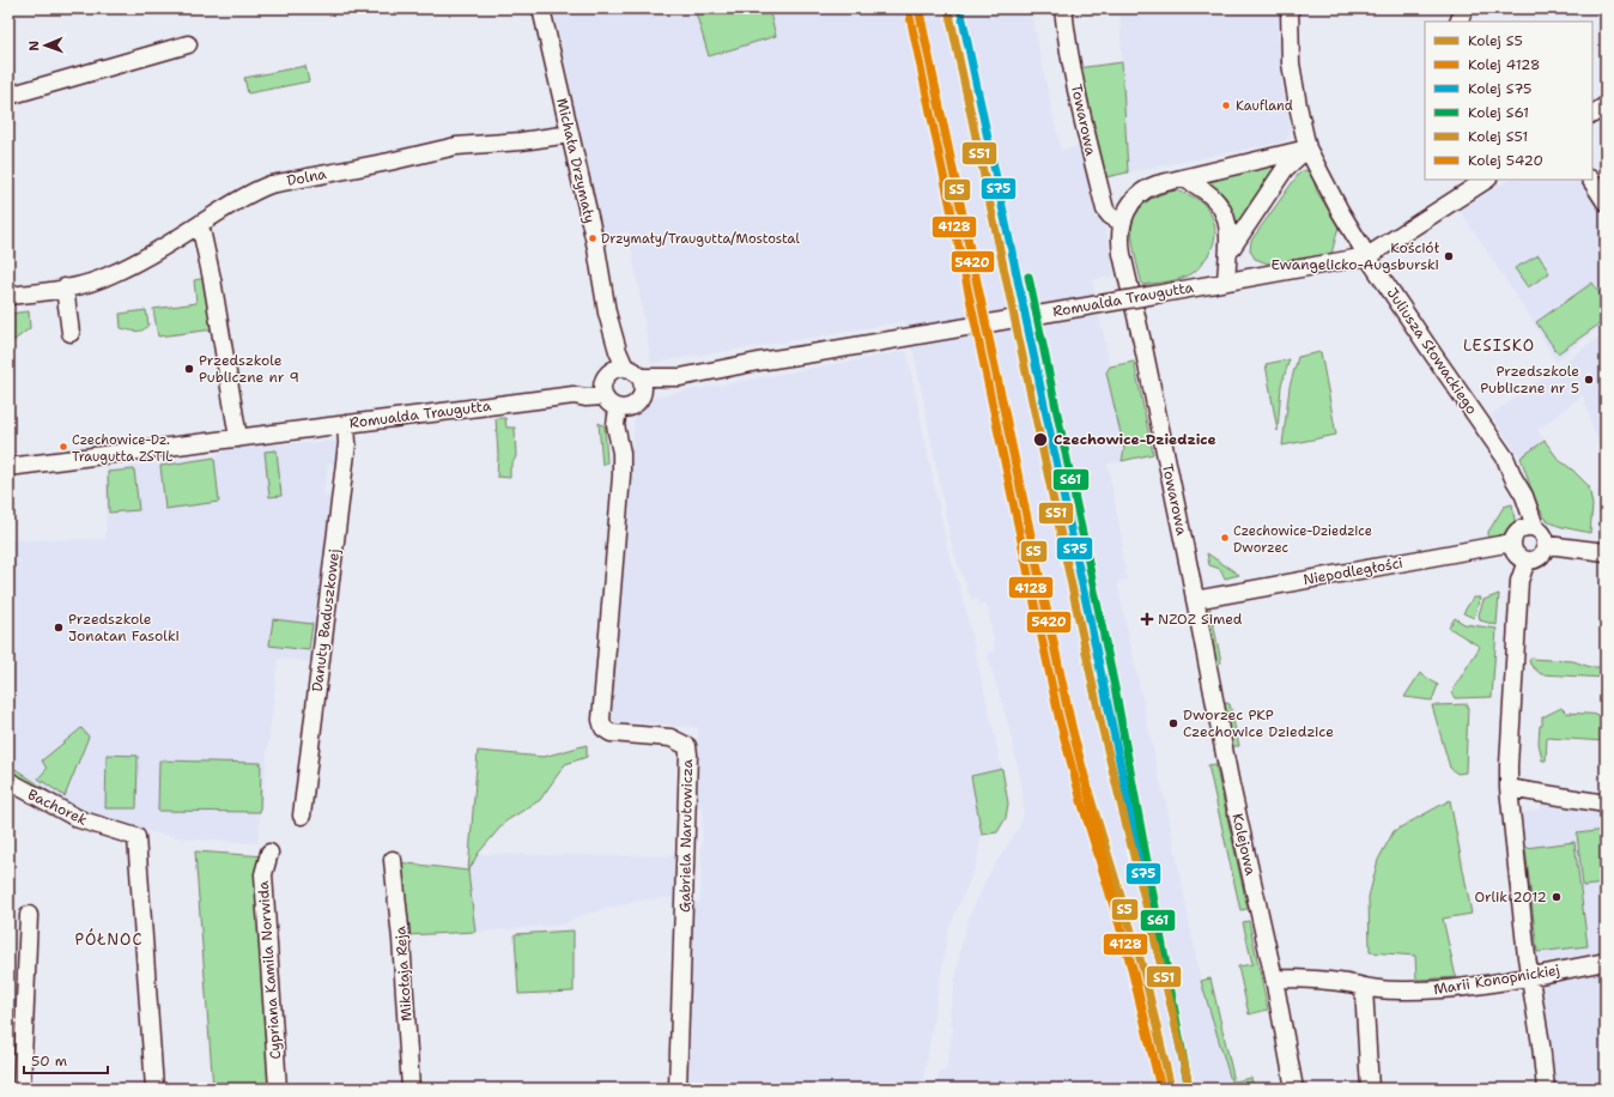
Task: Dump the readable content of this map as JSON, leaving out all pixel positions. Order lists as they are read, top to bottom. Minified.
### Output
{"streets":{"street":["Towarowa","Michała Drzymały","Dolna","Romualda Traugutta","Juliusza Słowackiego","Niepodległości","Danuty Baduszkowej","Bachorek","Gabriela Narutowicza","Kolejowa","Cypriana Kamila Norwida","Mikołaja Reja","Marii Konopnickiej"]},"crossings":[["Towarowa","Niepodległości"],["Towarowa","Kolejowa"],["Michała Drzymały","Dolna"],["Michała Drzymały","Romualda Traugutta"],["Michała Drzymały","Gabriela Narutowicza"],["Romualda Traugutta","Juliusza Słowackiego"],["Romualda Traugutta","Danuty Baduszkowej"],["Romualda Traugutta","Gabriela Narutowicza"],["Juliusza Słowackiego","Niepodległości"],["Niepodległości","Kolejowa"],["Kolejowa","Marii Konopnickiej"]],"districts":["LESISKO","PÓŁNOC"],"places":{"other":["Kaufland","Drzymały/Traugutta/Mostostal","Kościół Ewangelicko-Augsburski","Przedszkole Publiczne nr 9","Przedszkole Publiczne nr 5","Czechowice-Dziedzice","Czechowice-Dz. Traugutta ZSTiL","Czechowice-Dziedzice Dworzec","Przedszkole Jonatan Fasolki","Dworzec PKP Czechowice Dziedzice","Orlik 2012"],"health":["NZOZ Simed"]},"lines":["rail line S5","rail line S75","rail line S51","rail line 4128","rail line 5420","rail line S61"],"legend":["Kolej S5","Kolej 4128","Kolej S75","Kolej S61","Kolej S51","Kolej 5420"],"scale_bar":"50 m","north":"left"}
